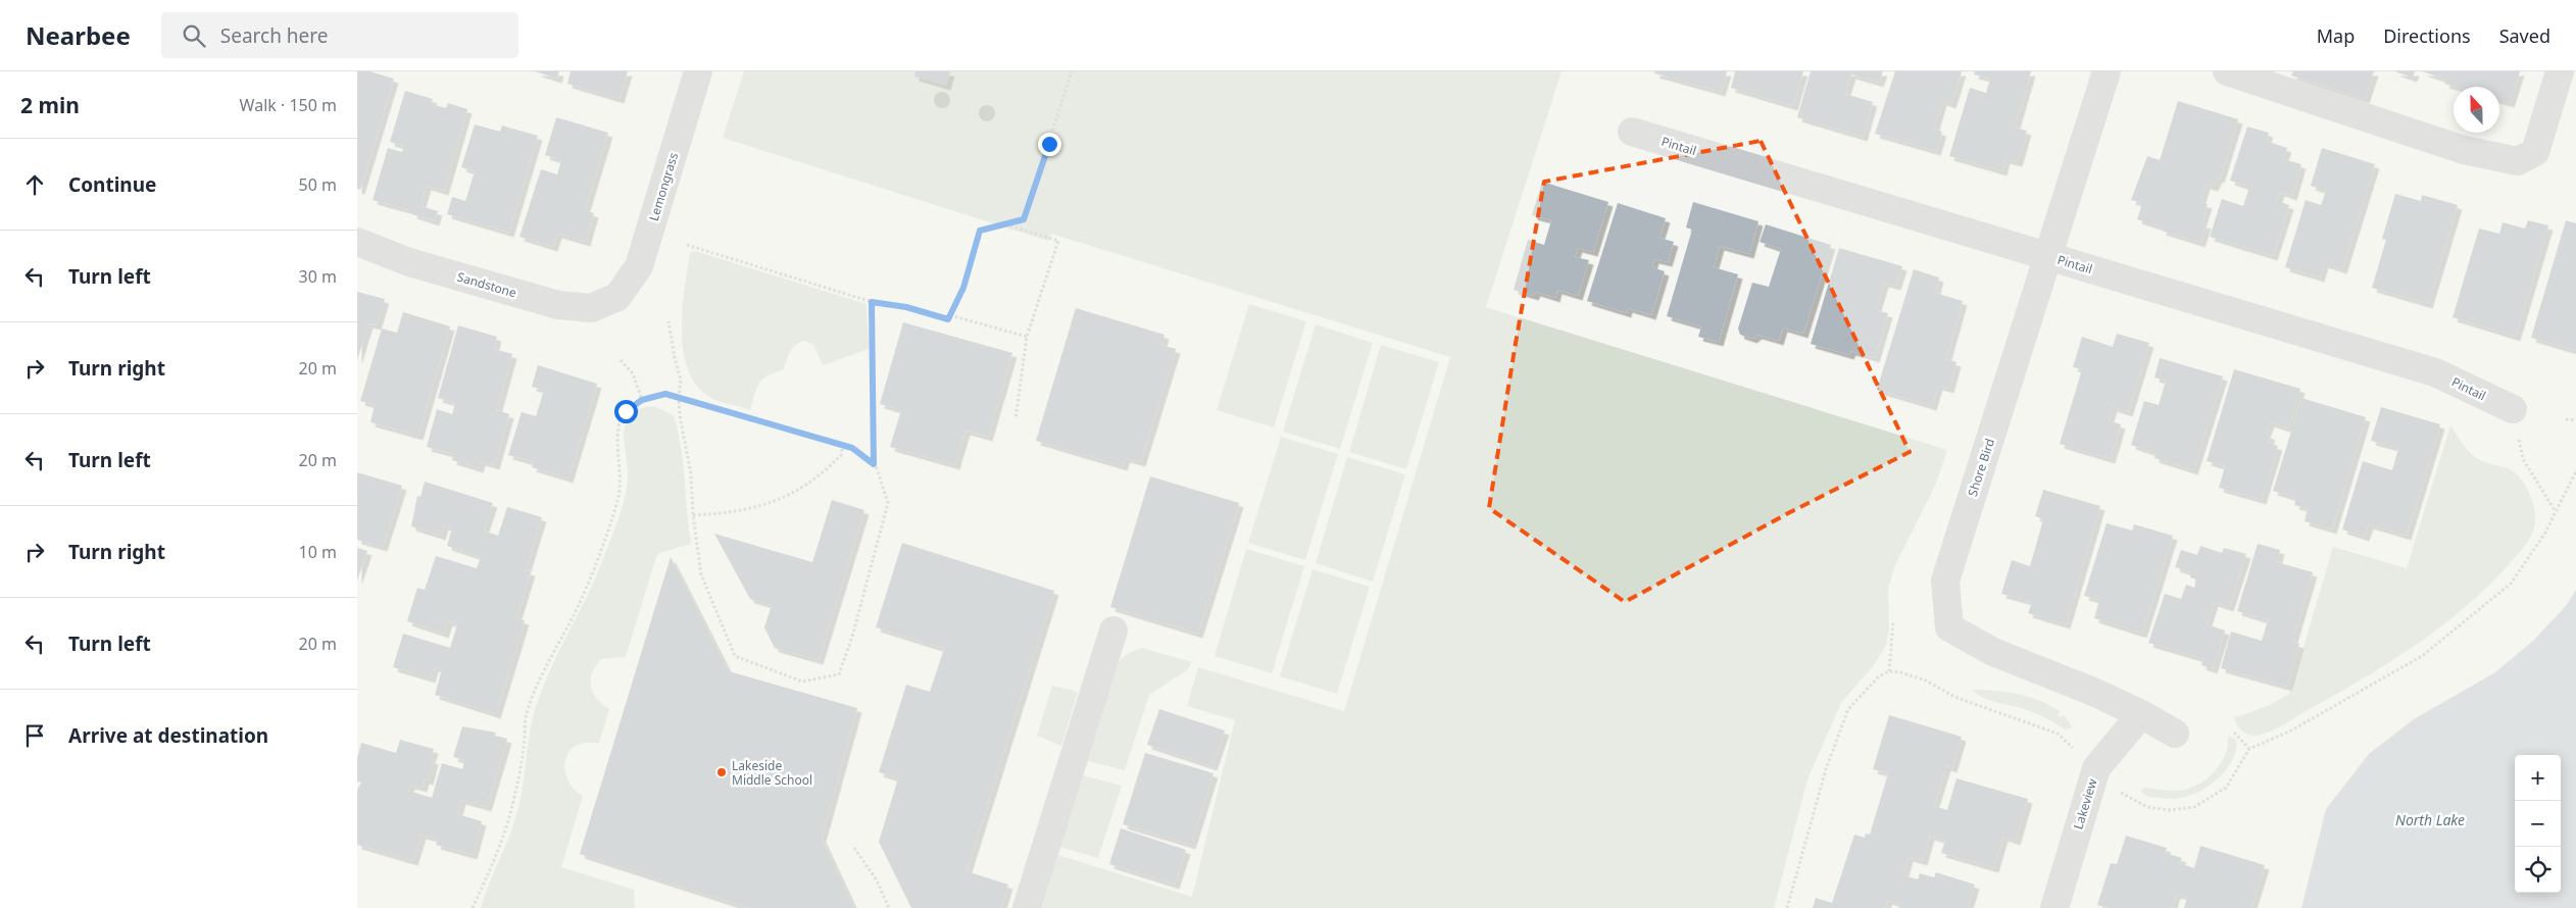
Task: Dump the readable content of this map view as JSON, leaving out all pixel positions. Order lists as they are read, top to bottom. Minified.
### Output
{"streets":{"street":["Pintail","Lemongrass","Sandstone","Shore Bird","Lakeview"]},"crossings":[["Pintail","Shore Bird"],["Lemongrass","Sandstone"],["Shore Bird","Lakeview"]],"water":["North Lake"],"places":["Lakeside Middle School"],"north":"top","page":{"header":"Nearbee","search":"Search here","nav":["Map","Directions","Saved"],"heading":["2 min","Walk · 150 m"],"list":[["Continue","50 m"],["Turn left","30 m"],["Turn right","20 m"],["Turn left","20 m"],["Turn right","10 m"],["Turn left","20 m"],"Arrive at destination"],"map_buttons":["+","−"]}}
